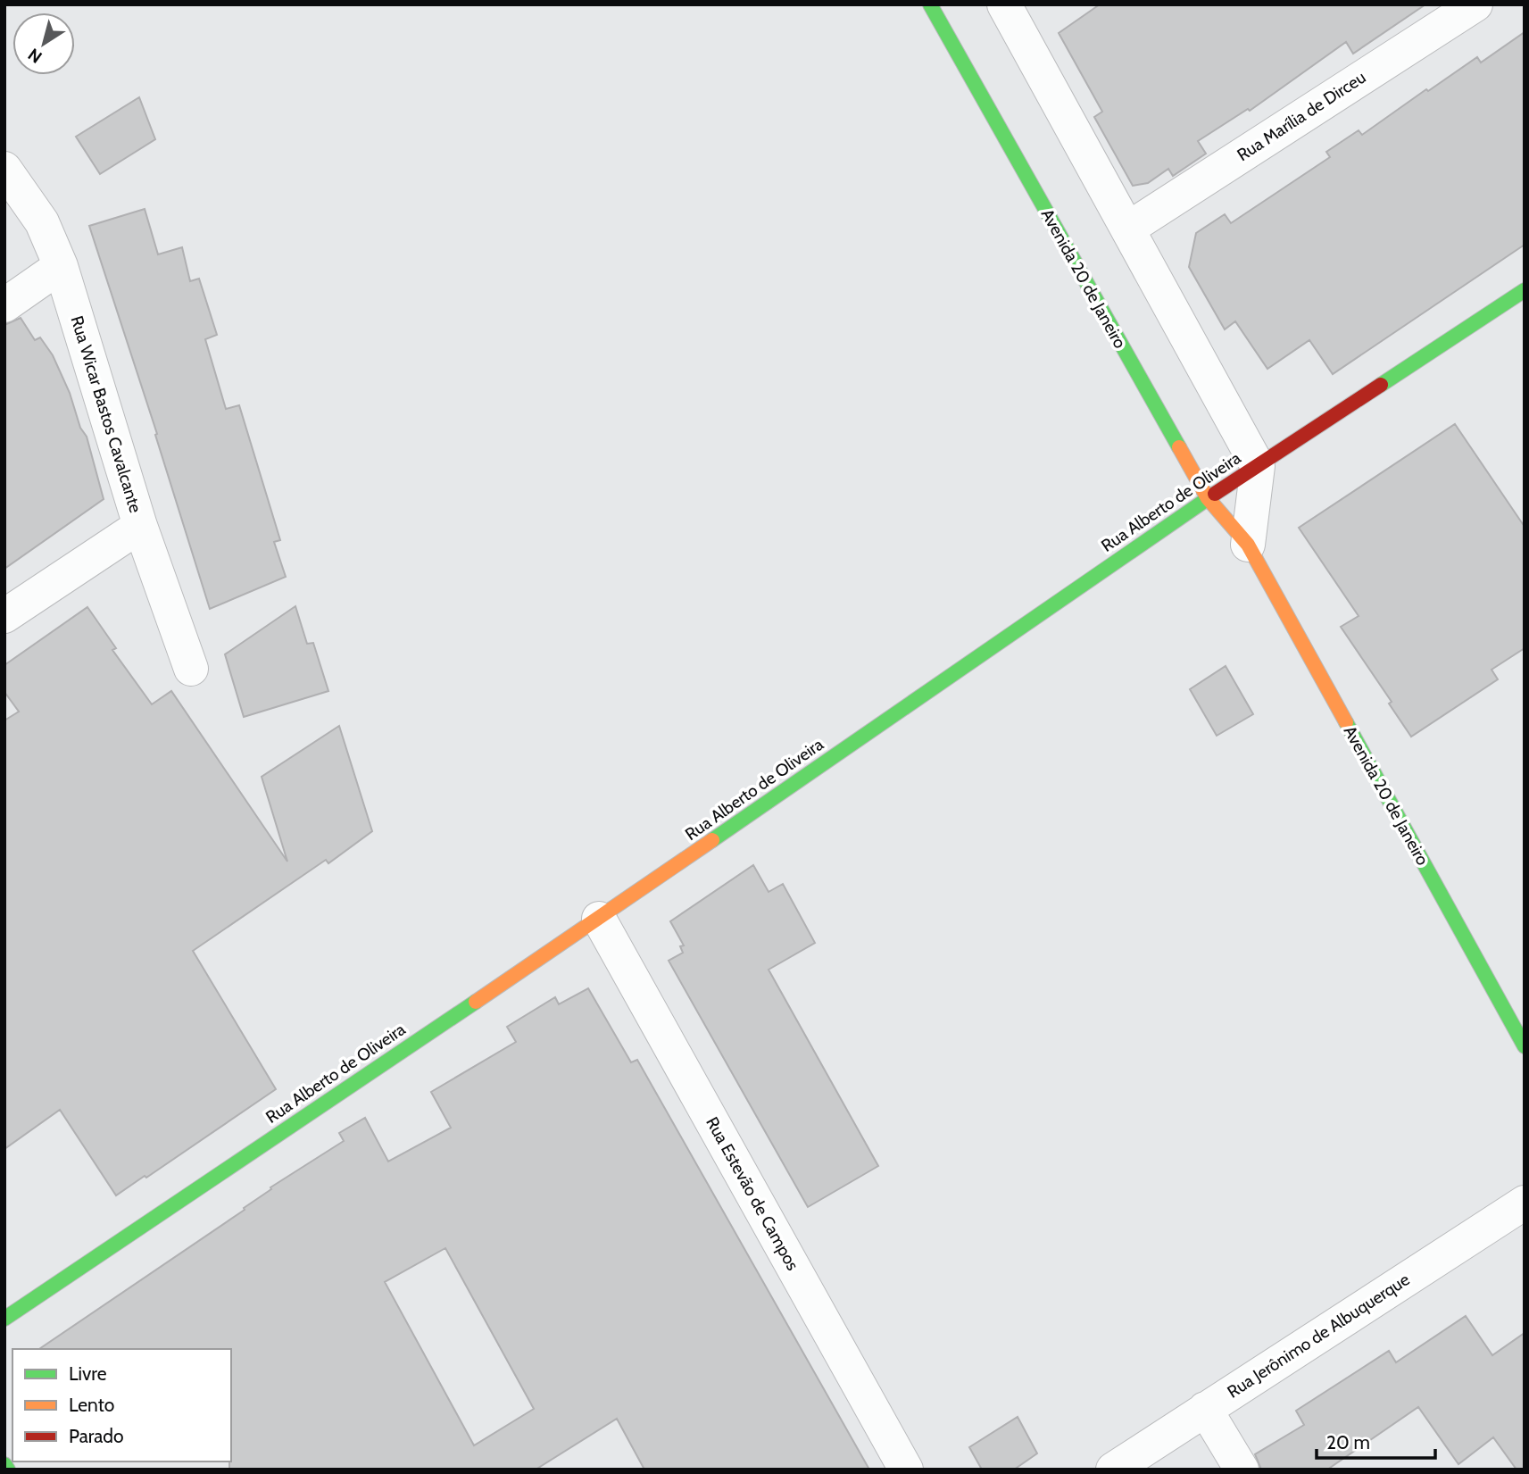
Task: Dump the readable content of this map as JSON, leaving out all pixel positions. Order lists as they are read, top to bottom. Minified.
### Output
{"streets":{"street":["Rua Marília de Dirceu","Avenida 20 de Janeiro","Rua Wicar Bastos Cavalcante","Rua Alberto de Oliveira","Rua Estevão de Campos","Rua Jerônimo de Albuquerque"]},"crossings":[["Avenida 20 de Janeiro","Rua Alberto de Oliveira"],["Rua Alberto de Oliveira","Rua Estevão de Campos"]],"legend":["Livre","Lento","Parado"],"scale_bar":"20 m","north":"bottom left"}
